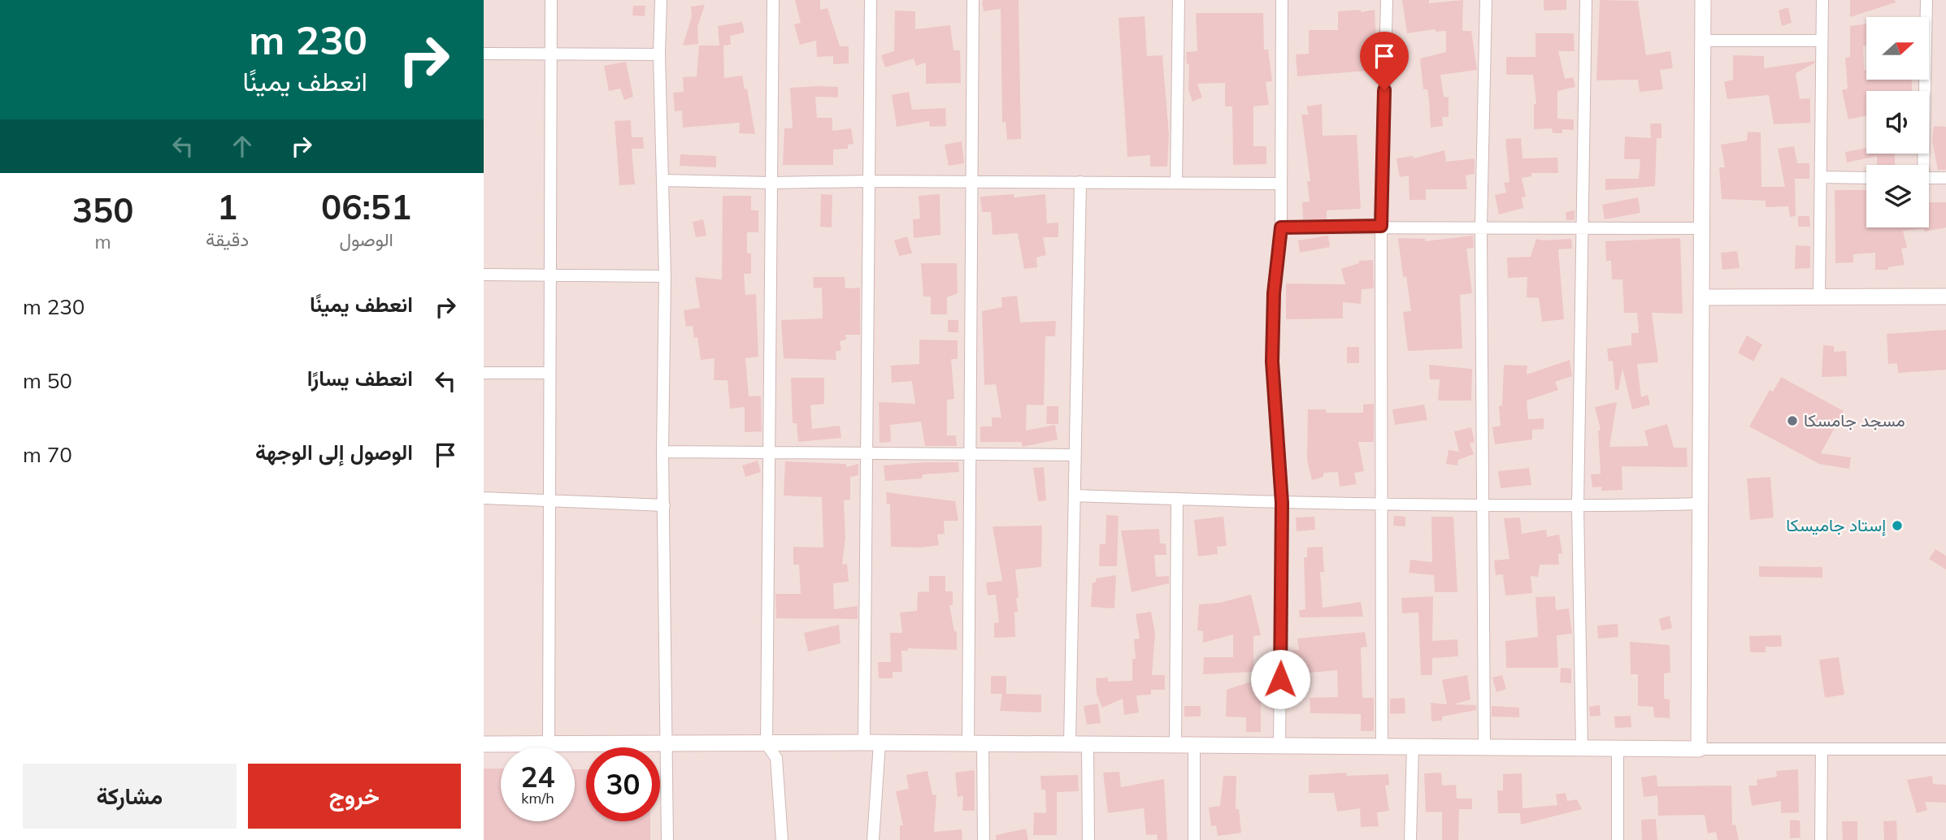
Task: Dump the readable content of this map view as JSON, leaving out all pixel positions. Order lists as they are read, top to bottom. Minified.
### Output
{"places":["مسجد جامسكا","إستاد جاميسكا"],"north":"right","page":{"turn":["230 m","انعطف يمينًا"],"eta":["06:51","الوصول","1","دقيقة","350","m"],"list":[{"name":"انعطف يمينًا","value":"230 m"},{"name":"انعطف يسارًا","value":"50 m"},{"name":"الوصول إلى الوجهة","value":"70 m"}],"speed":"24 km/h","limit":"30","buttons":["خروج","مشاركة"]}}
